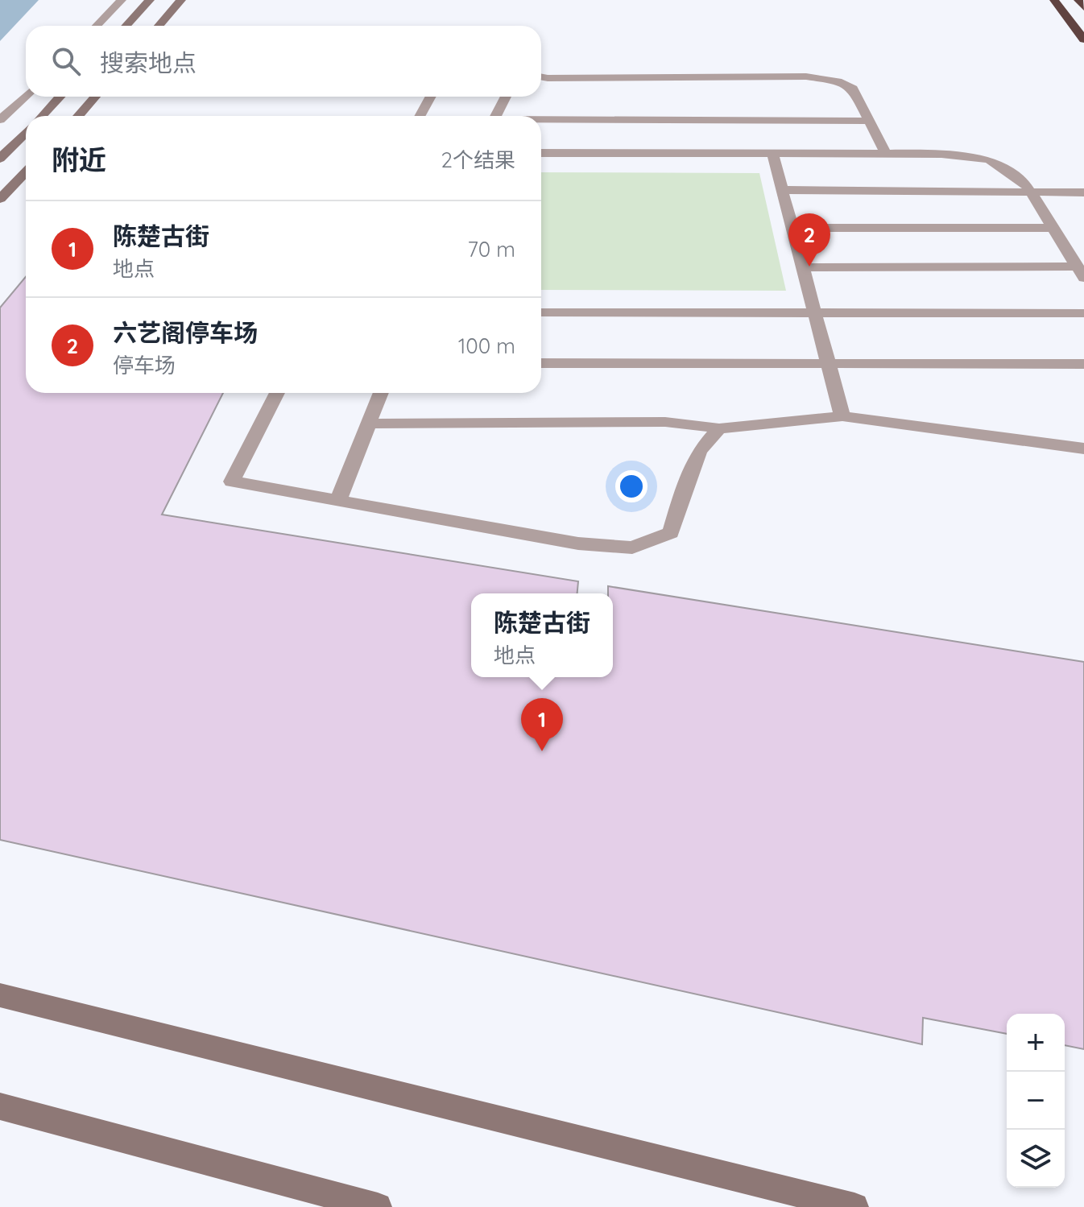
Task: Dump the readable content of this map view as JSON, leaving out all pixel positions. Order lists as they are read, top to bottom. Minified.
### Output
{"page":{"search":"搜索地点","heading":["附近","2个结果"],"list":[{"mark":"1","name":"陈楚古街","note":"地点","value":"70 m"},{"mark":"2","name":"六艺阁停车场","note":"停车场","value":"100 m"}],"pins":["2","1"],"popup":["陈楚古街","地点"],"map_buttons":["+","−"]}}
